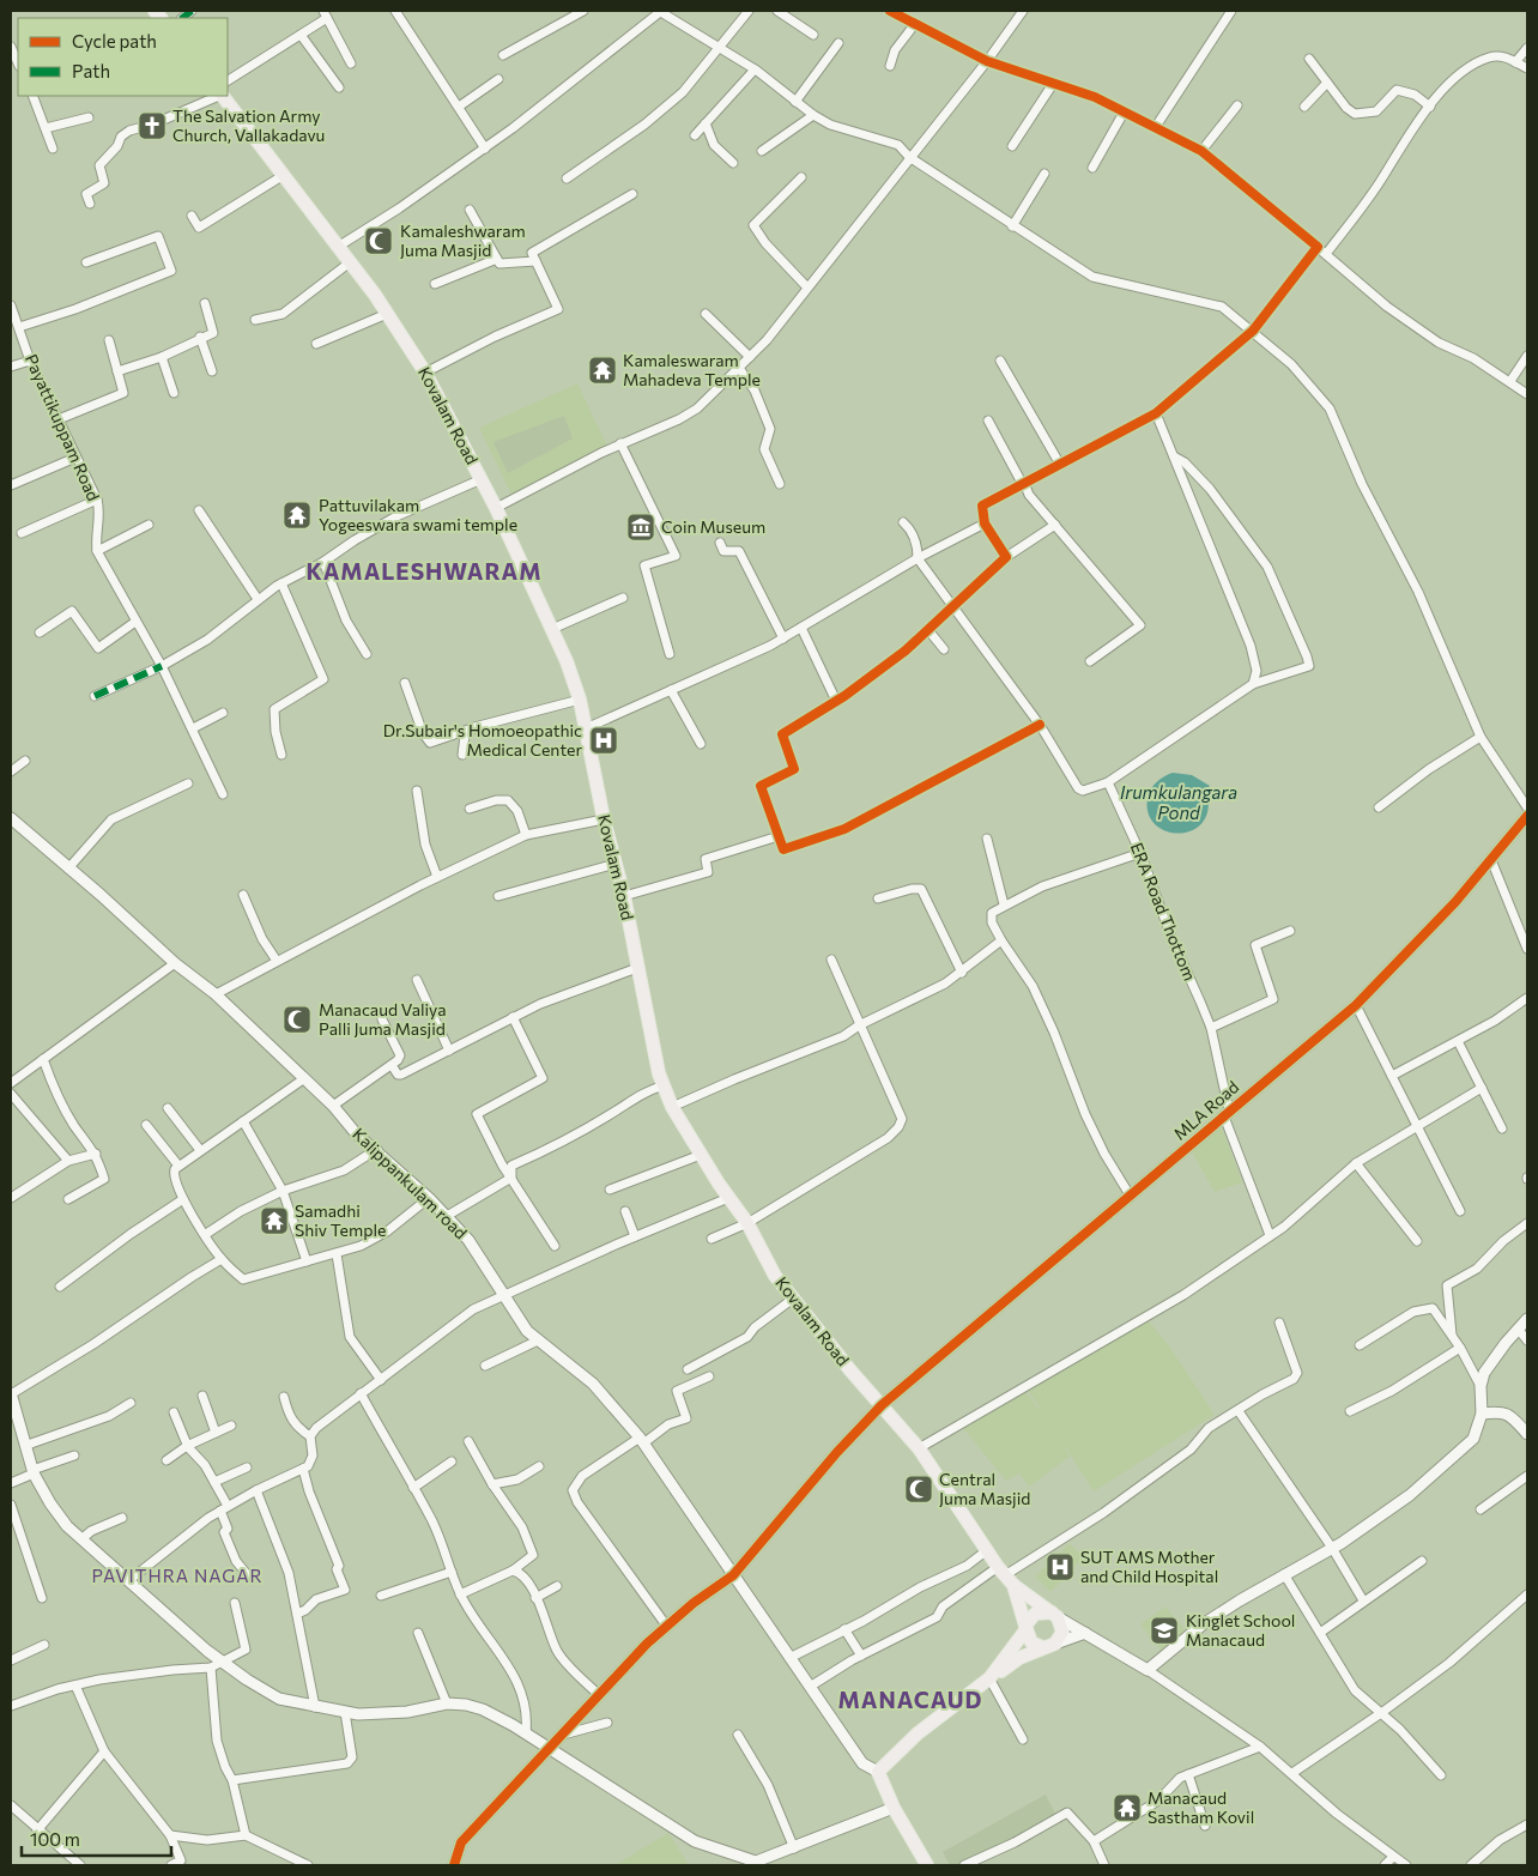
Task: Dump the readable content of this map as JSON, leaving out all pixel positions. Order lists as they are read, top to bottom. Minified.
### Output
{"streets":{"main road":["Kovalam Road"],"street":["Payattikuppam Road","ERA Road Thottom","MLA Road","Kalippankulam road"]},"crossings":[["Kovalam Road","MLA Road"],["ERA Road Thottom","MLA Road"],["MLA Road","Kalippankulam road"]],"districts":["KAMALESHWARAM","PAVITHRA NAGAR","MANACAUD"],"water":["Irumkulangara Pond"],"places":{"church":["The Salvation Army Church, Vallakadavu"],"mosque":["Kamaleshwaram Juma Masjid","Manacaud Valiya Palli Juma Masjid","Central Juma Masjid"],"temple":["Kamaleswaram Mahadeva Temple","Pattuvilakam Yogeeswara swami temple","Samadhi Shiv Temple","Manacaud Sastham Kovil"],"museum":["Coin Museum"],"hospital":["Dr.Subair's Homoeopathic Medical Center","SUT AMS Mother and Child Hospital"],"school or university":["Kinglet School Manacaud"]},"legend":["Cycle path","Path"],"scale_bar":"100 m"}
